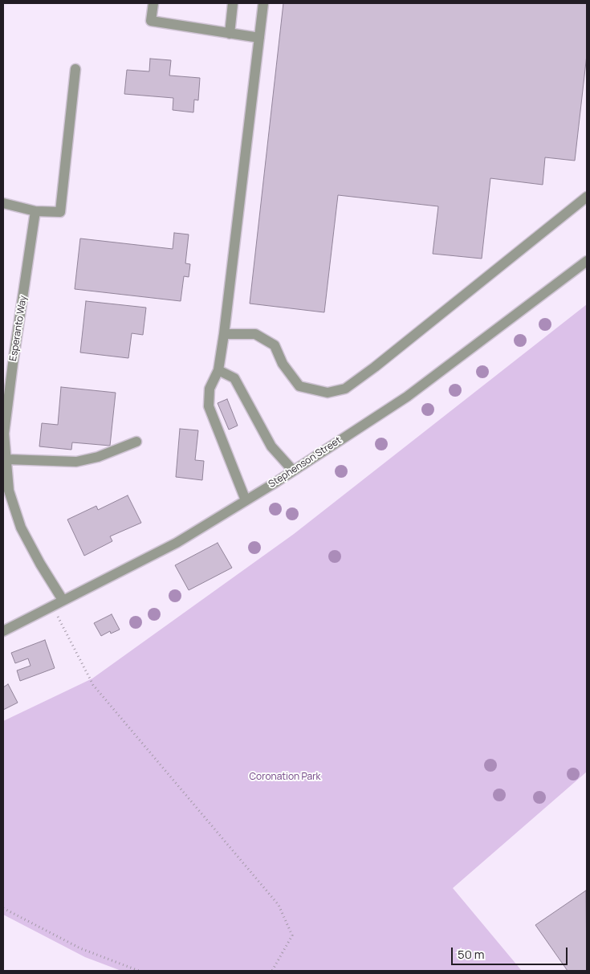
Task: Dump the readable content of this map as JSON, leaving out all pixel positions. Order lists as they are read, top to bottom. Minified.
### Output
{"streets":{"street":["Esperanto Way","Stephenson Street"]},"crossings":[["Esperanto Way","Stephenson Street"]],"parks":["Coronation Park"],"scale_bar":"50 m"}
